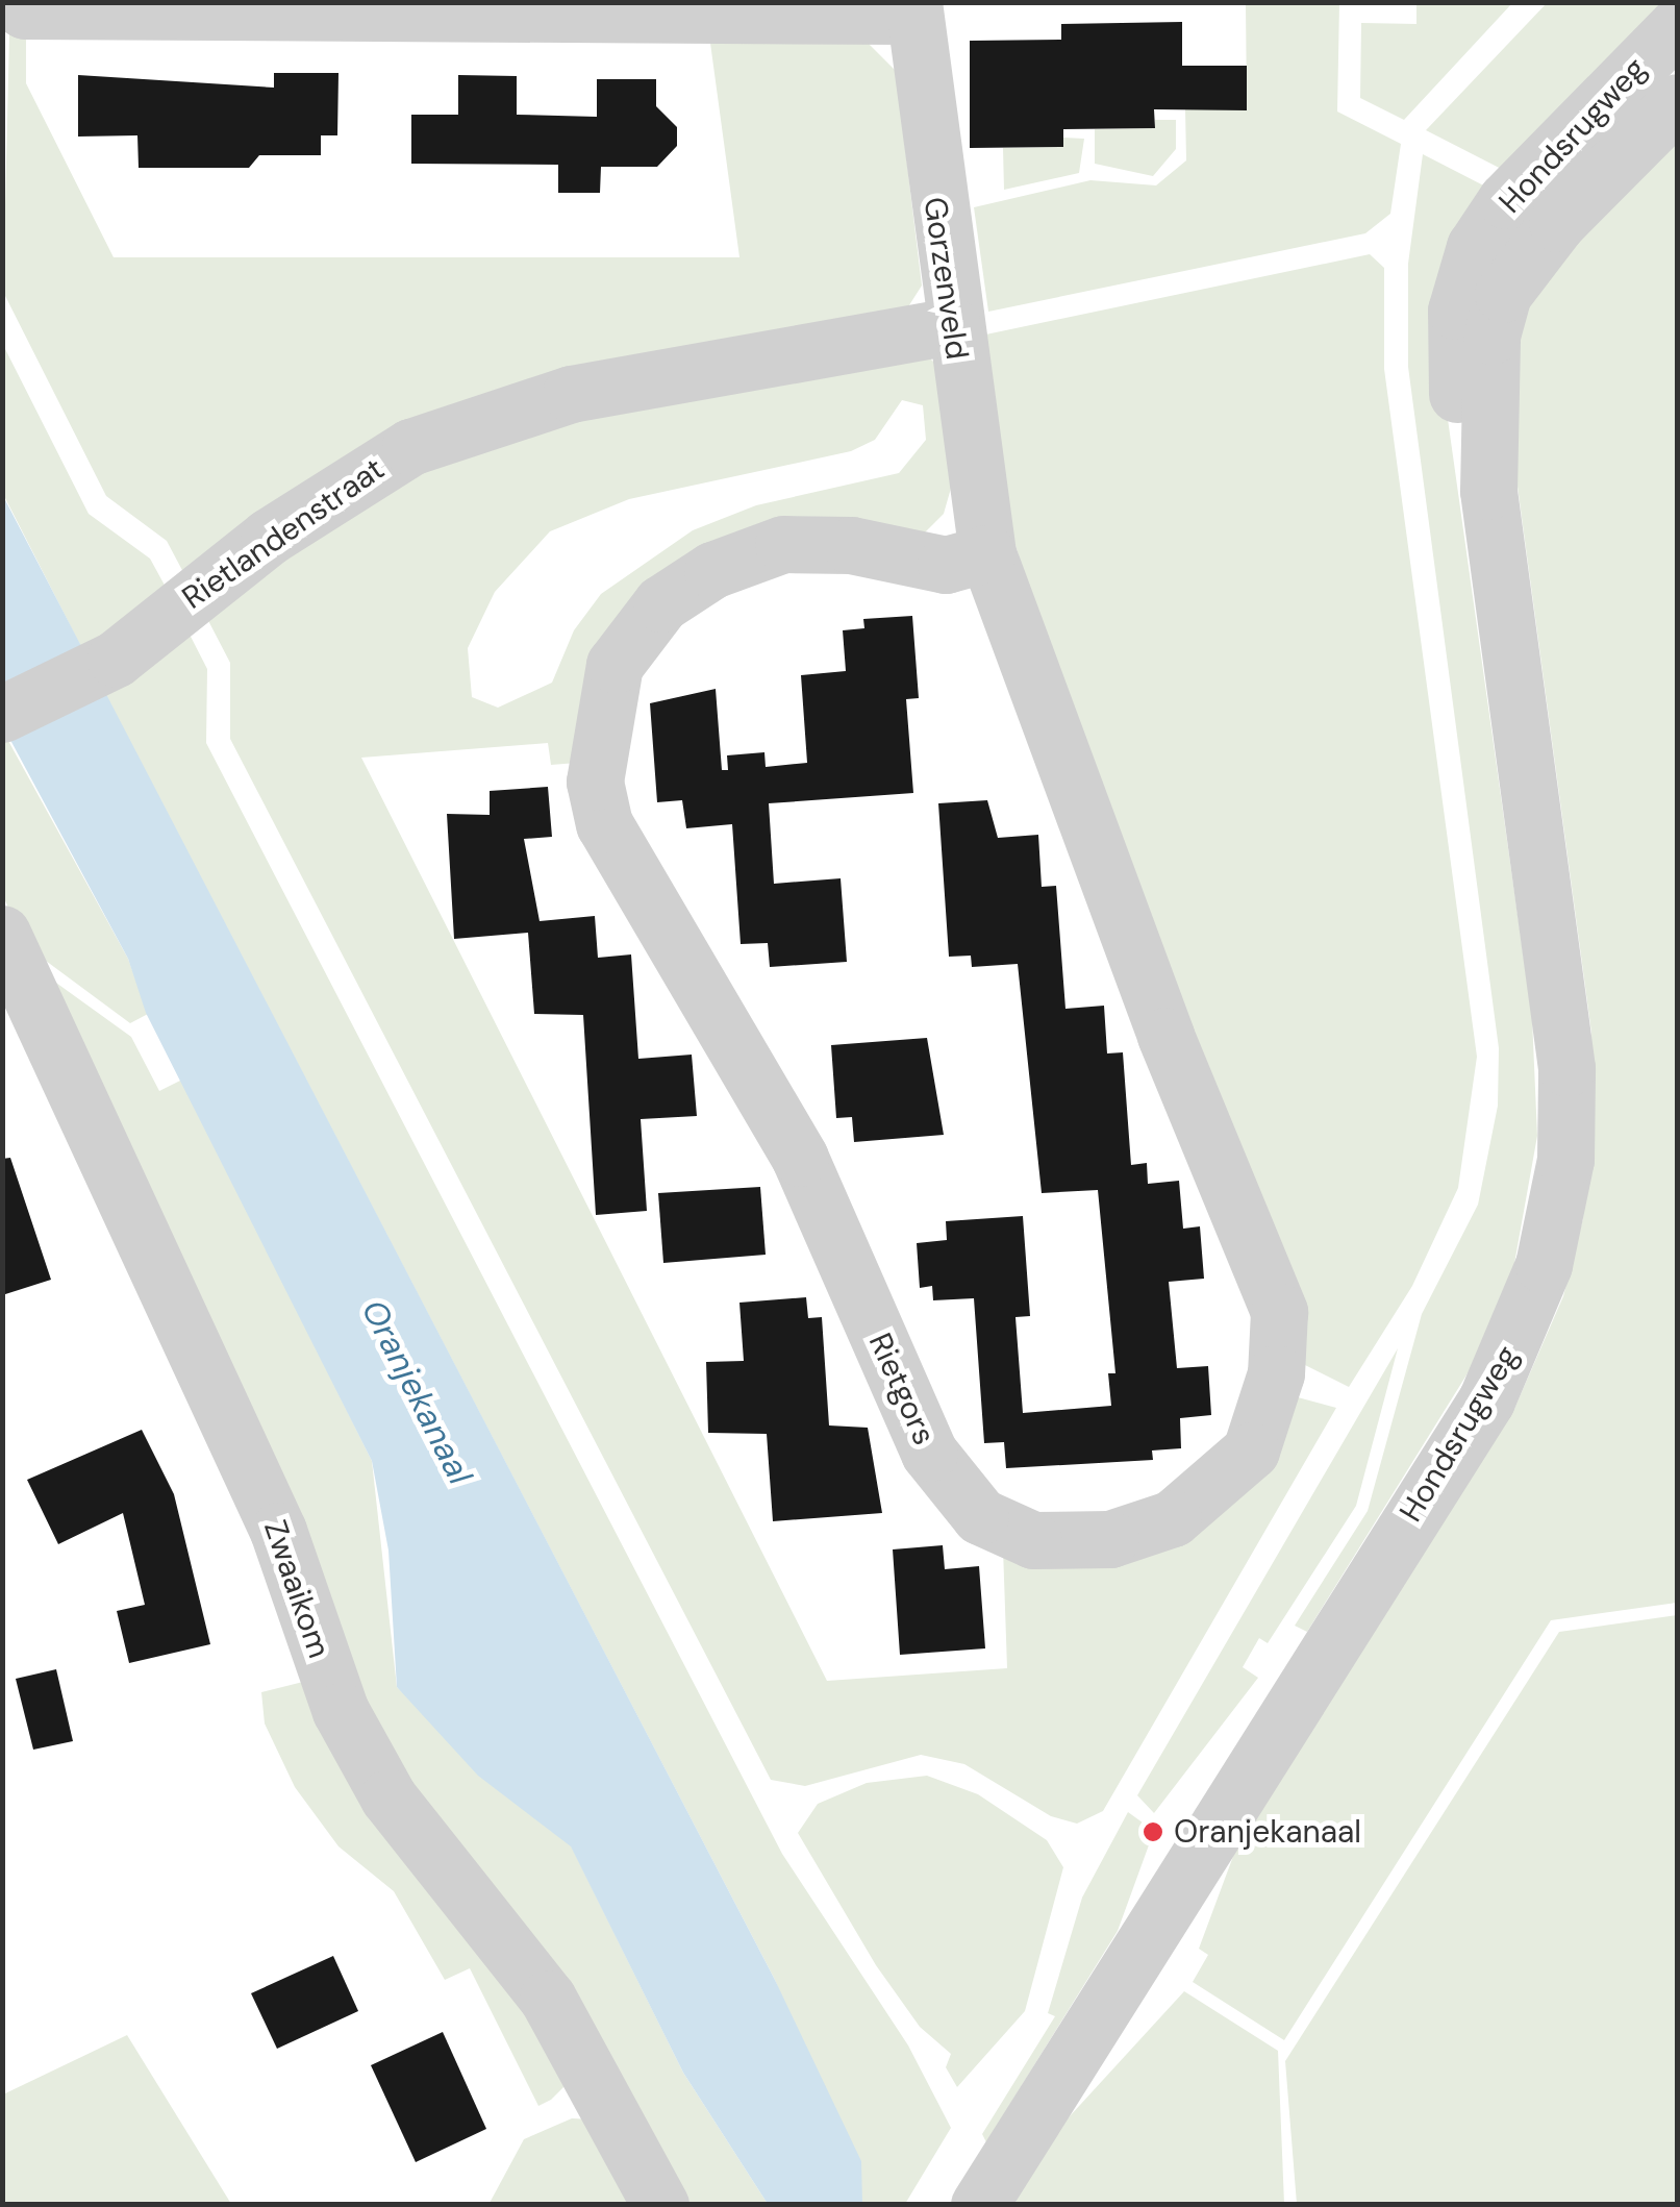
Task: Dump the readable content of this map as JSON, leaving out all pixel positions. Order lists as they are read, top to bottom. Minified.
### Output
{"streets":{"street":["Hondsrugweg","Gorzenveld","Rietlandenstraat","Rietgors","Zwaaikom"]},"crossings":[["Gorzenveld","Rietlandenstraat"],["Gorzenveld","Rietgors"]],"water":["Oranjekanaal"],"places":["Oranjekanaal"]}
